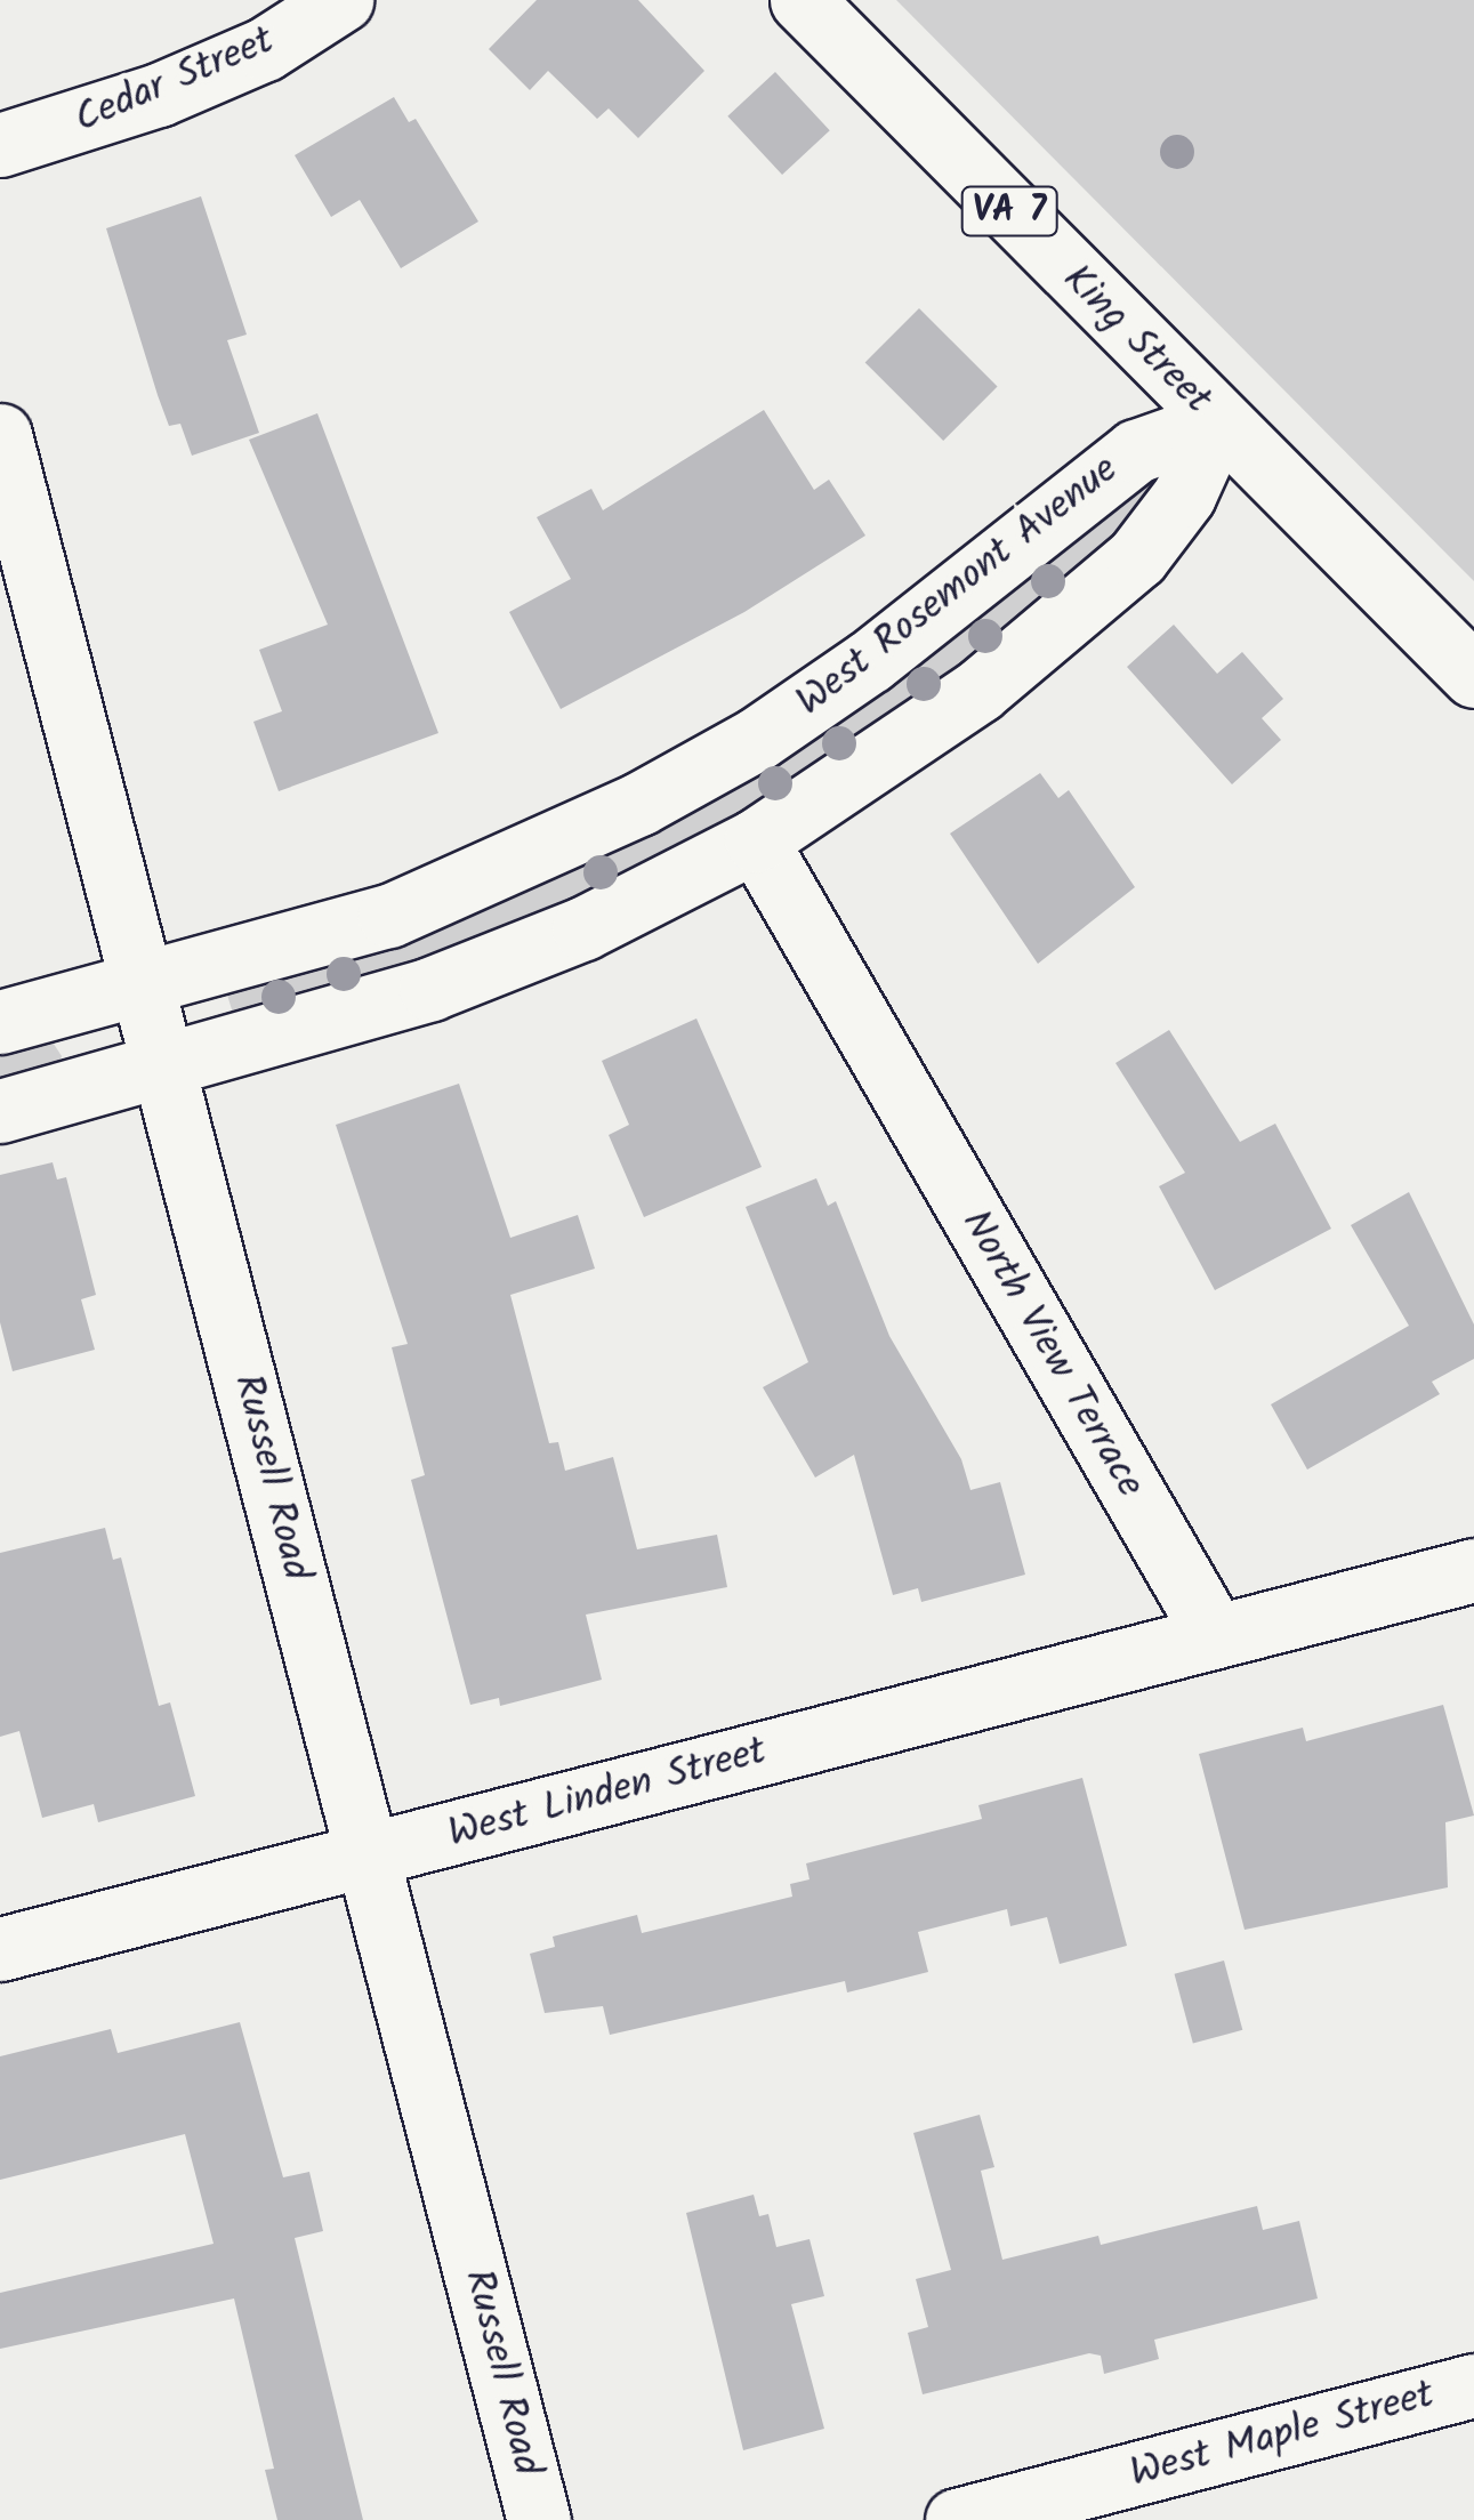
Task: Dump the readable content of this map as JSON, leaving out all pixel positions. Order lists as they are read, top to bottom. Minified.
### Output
{"streets":{"street":["Cedar Street","VA 7","King Street","West Rosemont Avenue","North View Terrace","Russell Road","West Linden Street","West Maple Street"]},"crossings":[["King Street","West Rosemont Avenue"],["West Rosemont Avenue","North View Terrace"],["West Rosemont Avenue","Russell Road"],["North View Terrace","West Linden Street"],["Russell Road","West Linden Street"]]}
